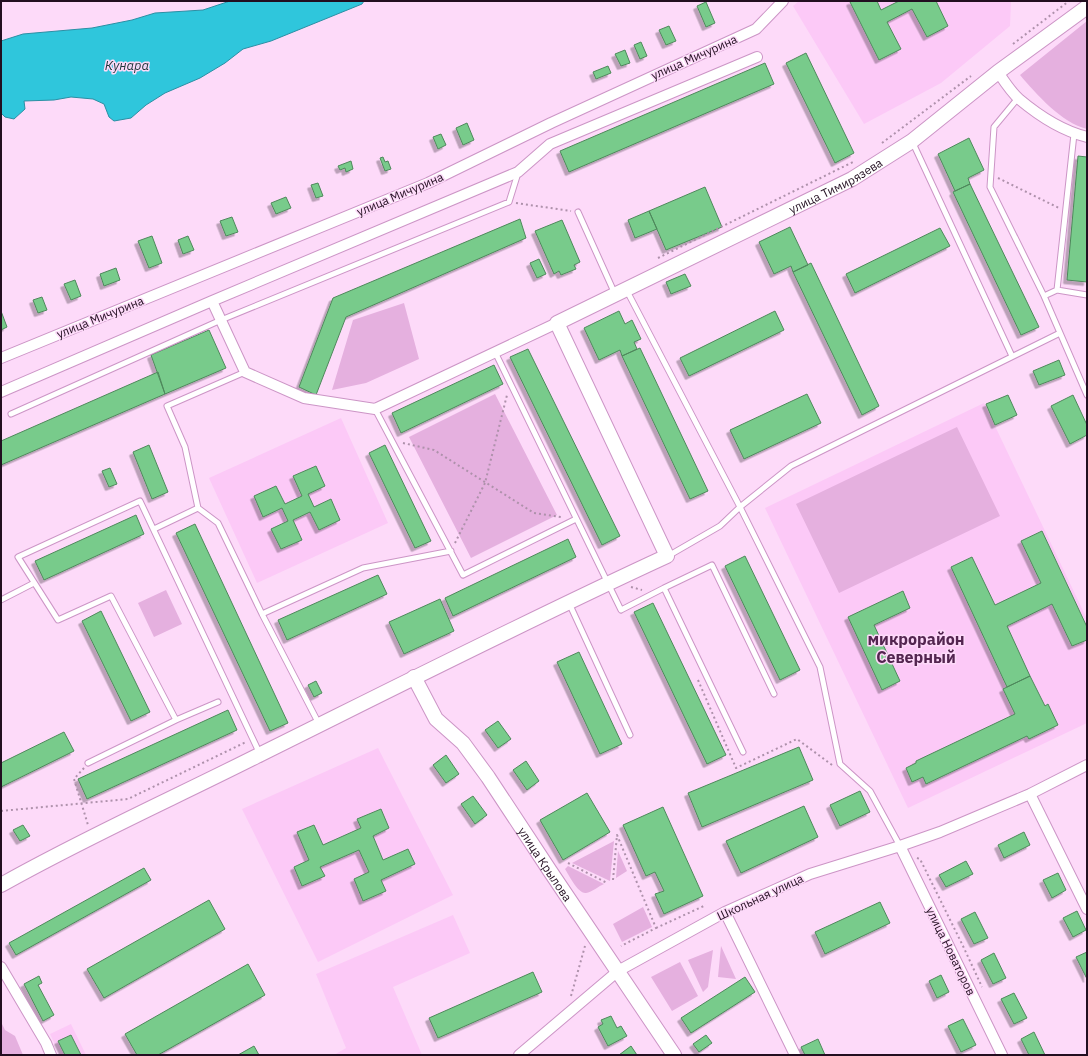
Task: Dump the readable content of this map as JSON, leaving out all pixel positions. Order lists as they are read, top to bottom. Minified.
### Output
{"streets":{"street":["улица Мичурина","улица Тимирязева","улица Крылова","Школьная улица","улица Новаторов"]},"crossings":[["улица Крылова","Школьная улица"],["Школьная улица","улица Новаторов"]],"districts":["микрорайон Северный"],"water":["Кунара"]}
